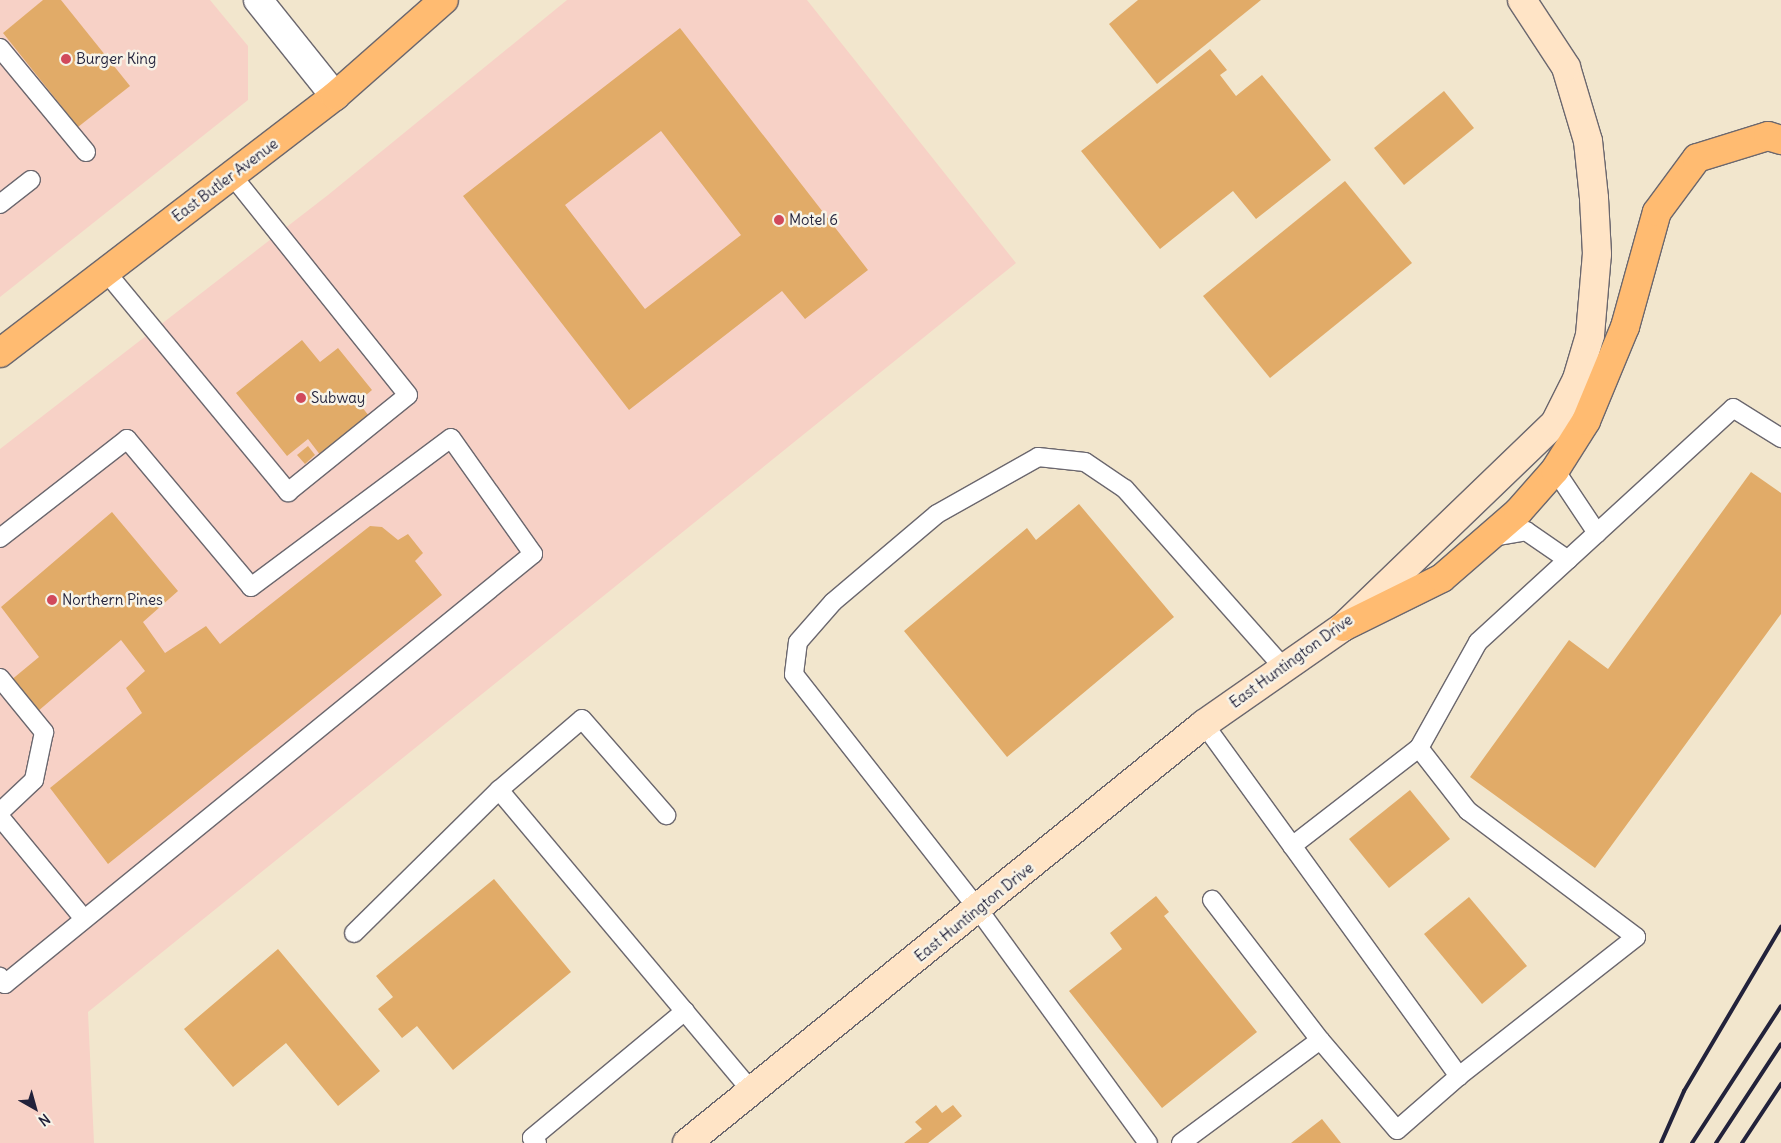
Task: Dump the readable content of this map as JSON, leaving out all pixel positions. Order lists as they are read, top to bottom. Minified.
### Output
{"streets":{"main road":["East Butler Avenue"],"street":["East Huntington Drive"]},"places":["Burger King","Motel 6","Subway","Northern Pines"],"north":"bottom right"}
